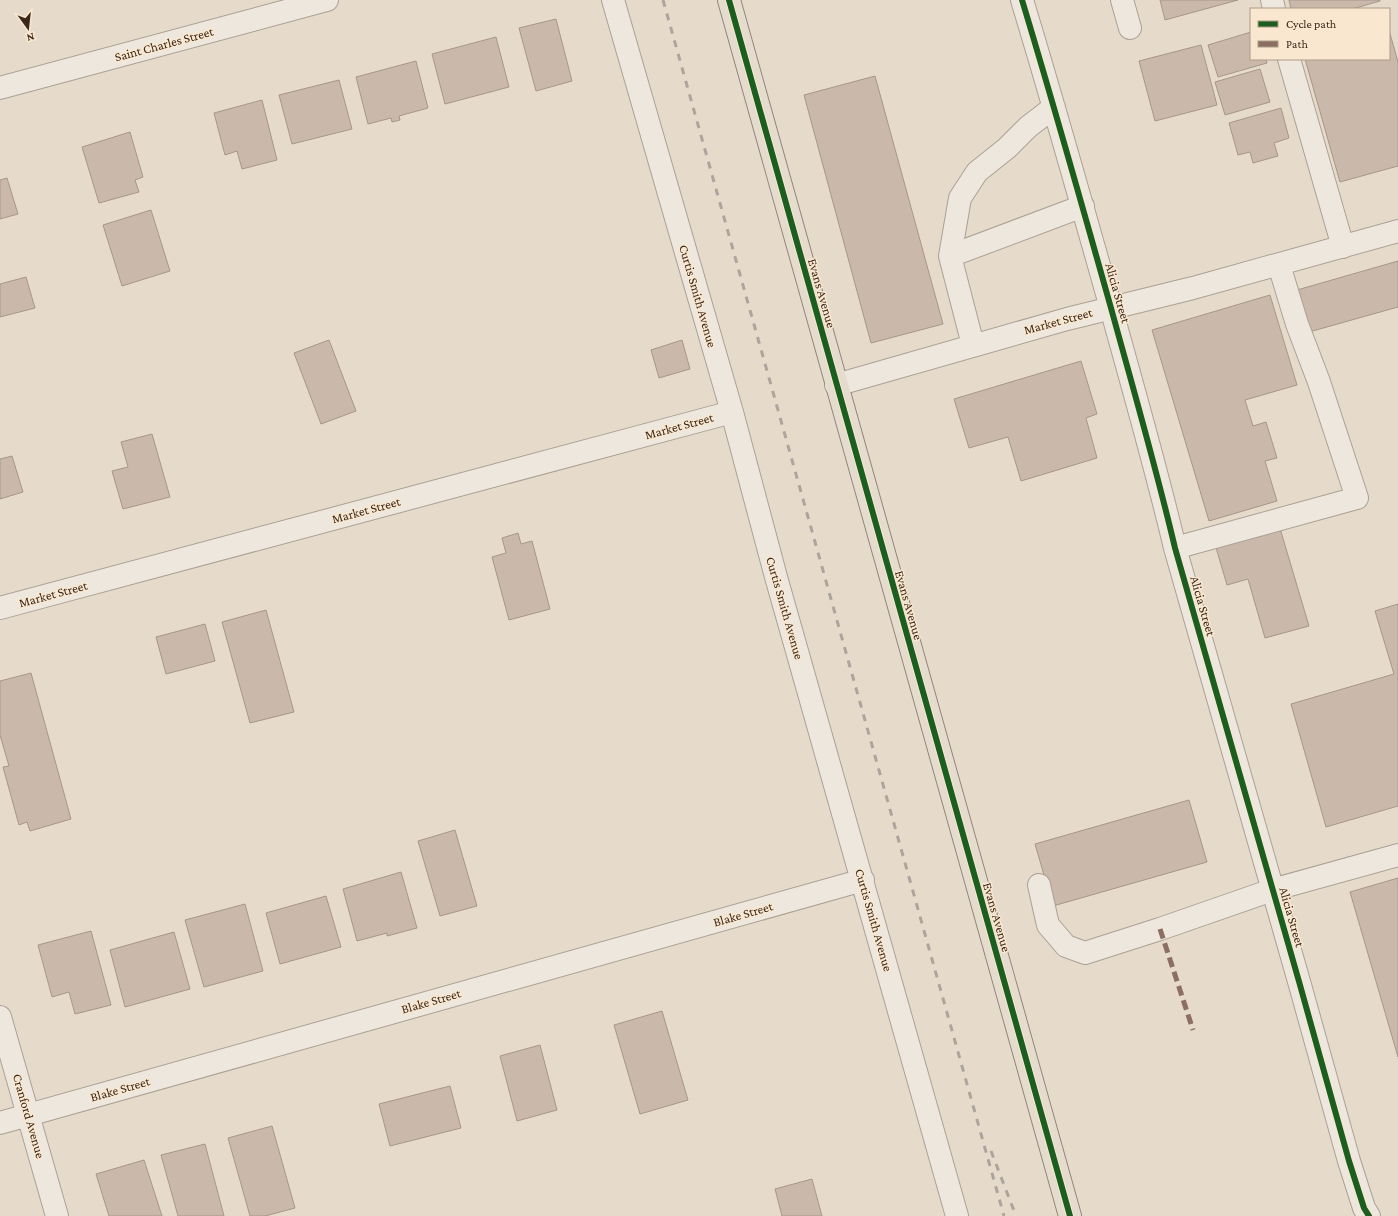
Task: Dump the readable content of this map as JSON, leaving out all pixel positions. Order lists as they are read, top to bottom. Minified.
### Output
{"streets":{"main road":["Evans Avenue"],"street":["Saint Charles Street","Alicia Street","Curtis Smith Avenue","Market Street","Blake Street","Cranford Avenue"]},"crossings":[["Evans Avenue","Market Street"],["Alicia Street","Market Street"],["Curtis Smith Avenue","Market Street"],["Curtis Smith Avenue","Blake Street"],["Blake Street","Cranford Avenue"]],"legend":["Cycle path","Path"],"north":"bottom"}
